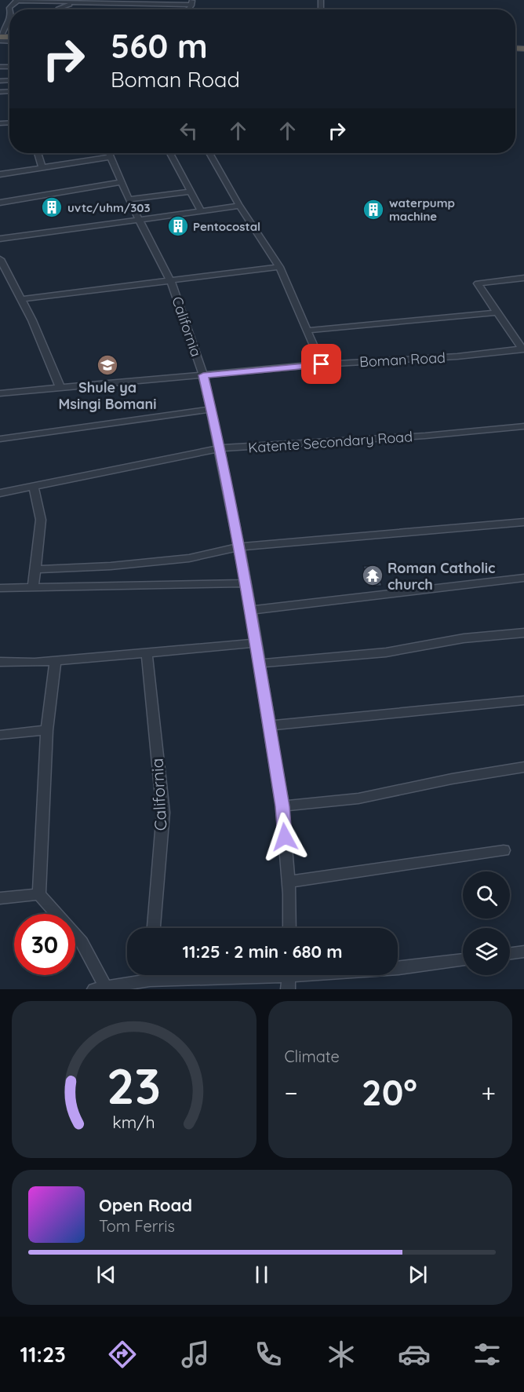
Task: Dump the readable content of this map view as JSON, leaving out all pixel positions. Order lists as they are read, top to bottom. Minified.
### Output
{"streets":{"street":["California","Boman Road","Katente Secondary Road"]},"crossings":[["California","Boman Road"],["California","Katente Secondary Road"]],"places":{"building":["uvtc/uhm/303","waterpump machine","Pentocostal"],"school or university":["Shule ya Msingi Bomani"],"temple":["Roman Catholic church"]},"page":{"turn":["560 m","Boman Road"],"limit":"30","trip":"11:25 · 2 min · 680 m","tile":"Climate","heat":["−","20°","+"],"song":["Open Road","Tom Ferris"],"tabs":"11:23","gauge":["23","km/h"]}}
